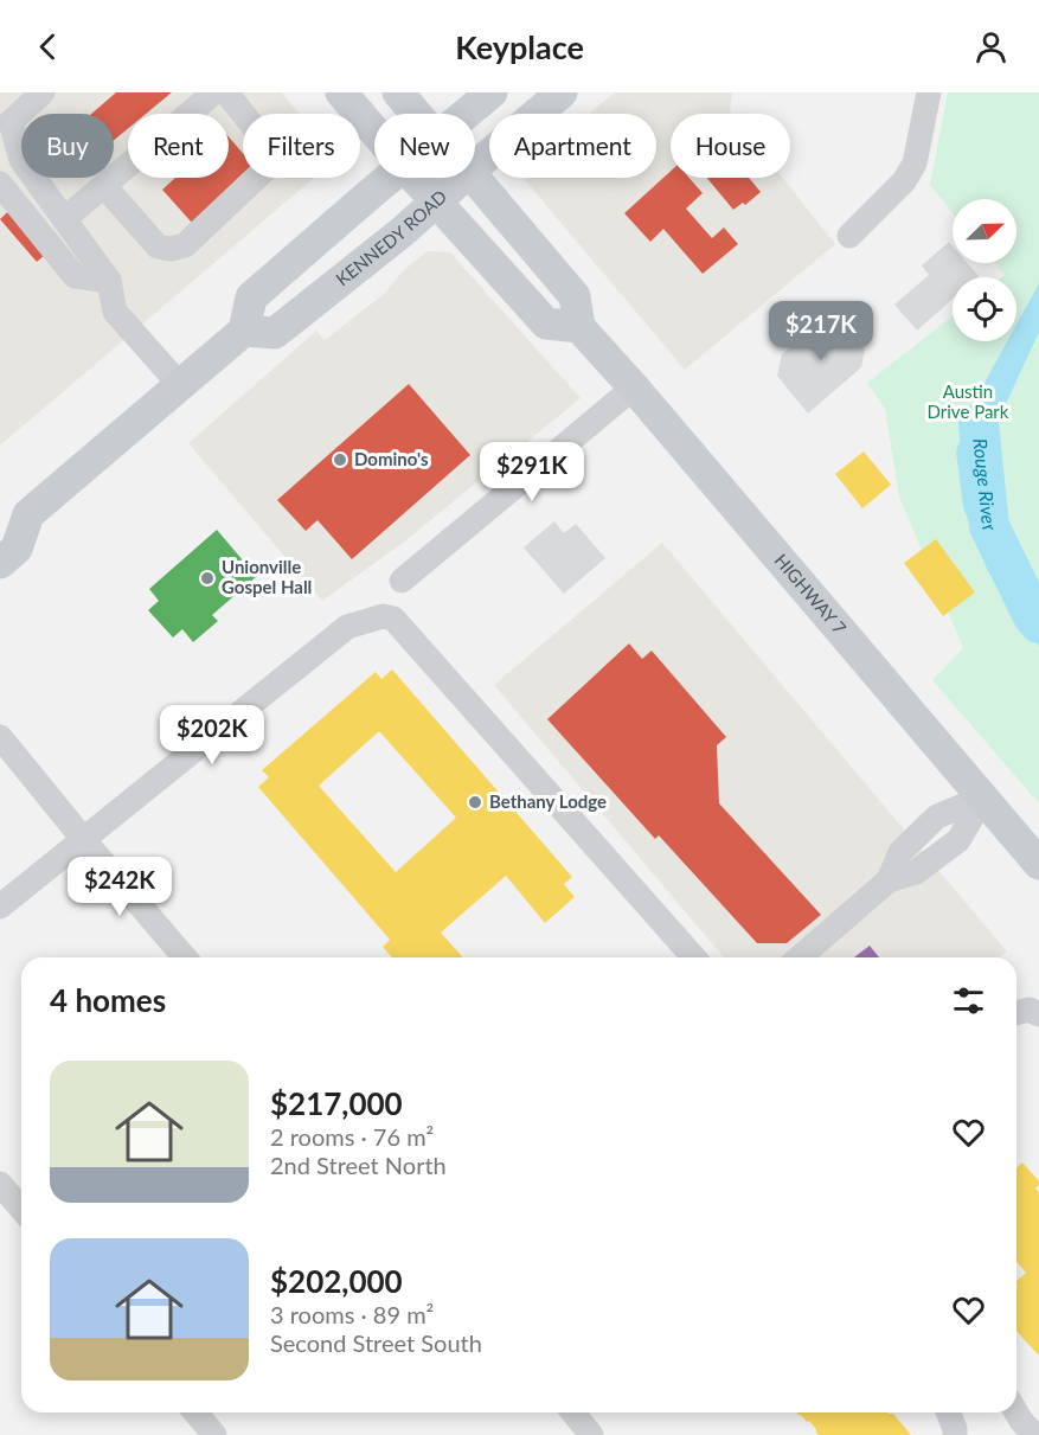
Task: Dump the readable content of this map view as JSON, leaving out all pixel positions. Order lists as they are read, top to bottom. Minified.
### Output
{"streets":{"main road":["KENNEDY ROAD","HIGHWAY 7"]},"water":["Rouge River"],"parks":["Austin Drive Park"],"places":["Domino's","Unionville Gospel Hall","Bethany Lodge"],"north":"top right","page":{"header":"Keyplace","chip":["Buy","Rent","Filters","New","Apartment","House"],"price":["$217K","$291K","$202K","$242K"],"heading":"4 homes","list":[{"name":"$217,000","note":"2 rooms · 76 m² · 2nd Street North"},{"name":"$202,000","note":"3 rooms · 89 m² · Second Street South"}]}}
